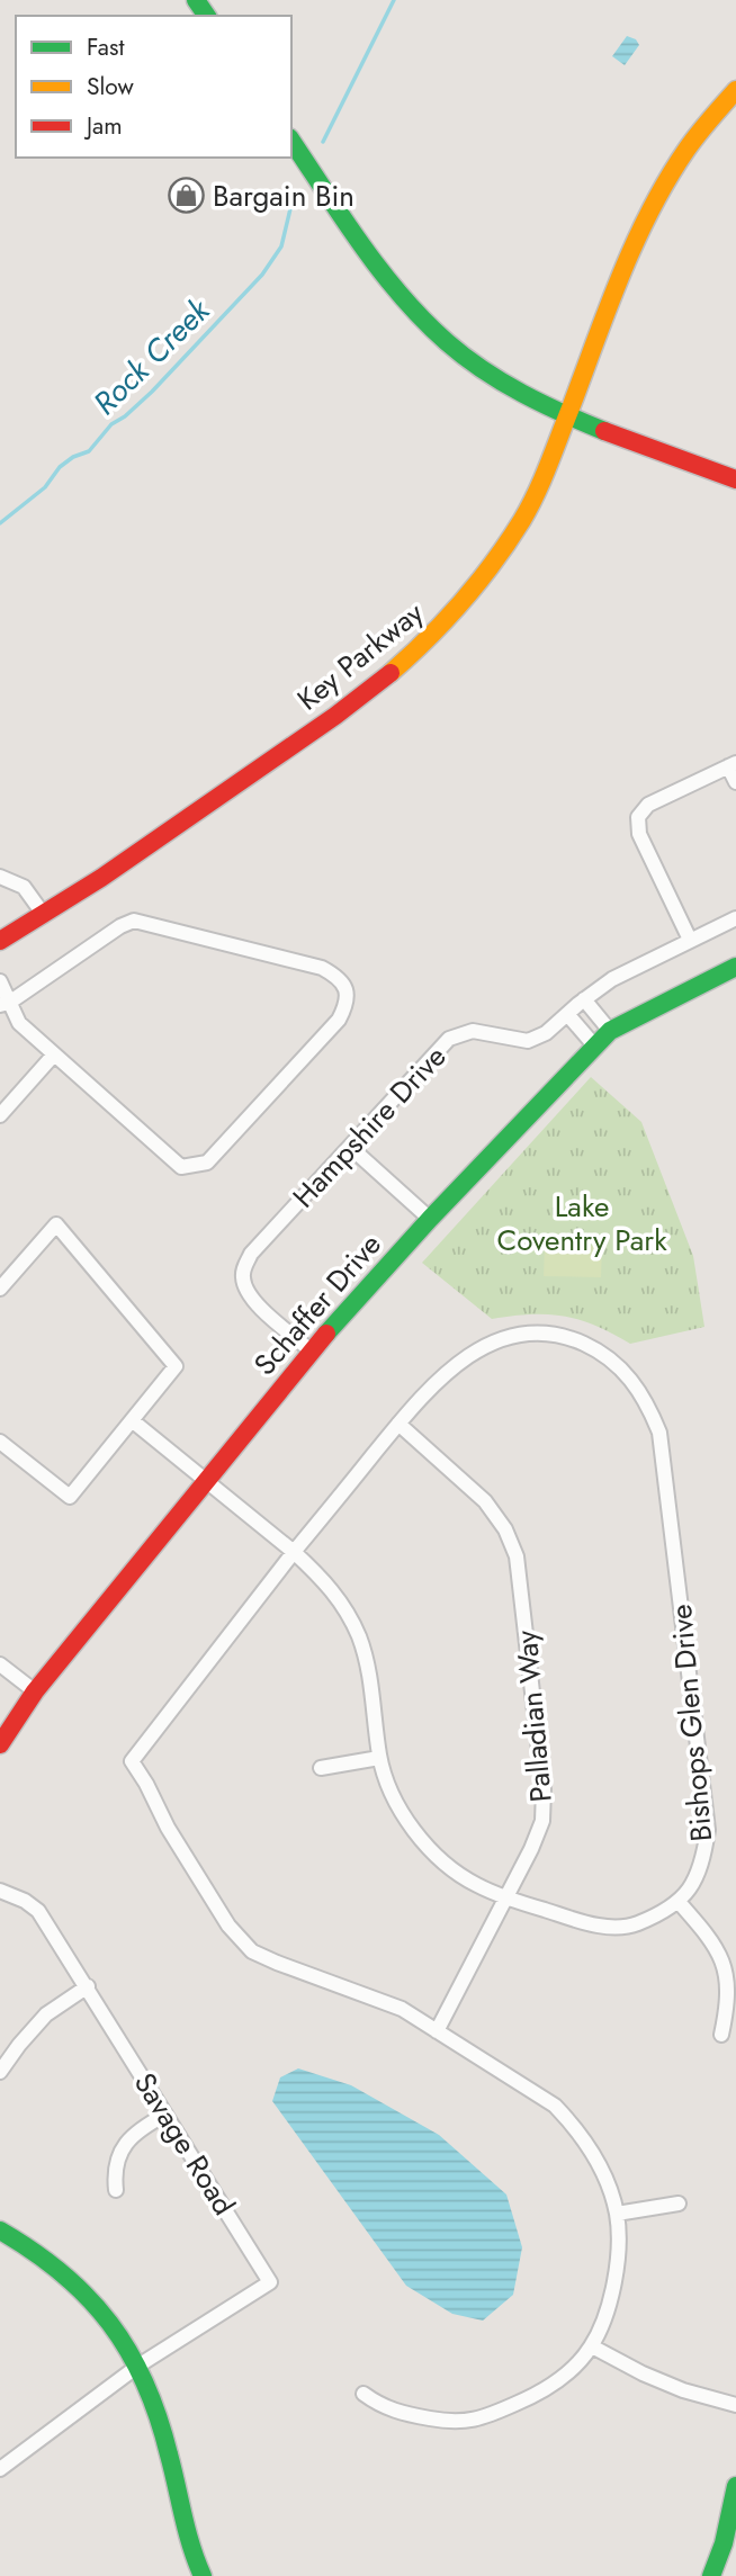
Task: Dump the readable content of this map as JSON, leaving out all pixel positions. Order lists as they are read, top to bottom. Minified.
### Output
{"streets":{"street":["Key Parkway","Hampshire Drive","Schaffer Drive","Palladian Way","Bishops Glen Drive","Savage Road"]},"crossings":[["Hampshire Drive","Schaffer Drive"],["Schaffer Drive","Bishops Glen Drive"],["Palladian Way","Bishops Glen Drive"]],"water":["Rock Creek"],"parks":["Lake Coventry Park"],"places":{"shop":["Bargain Bin"]},"legend":["Fast","Slow","Jam"]}
